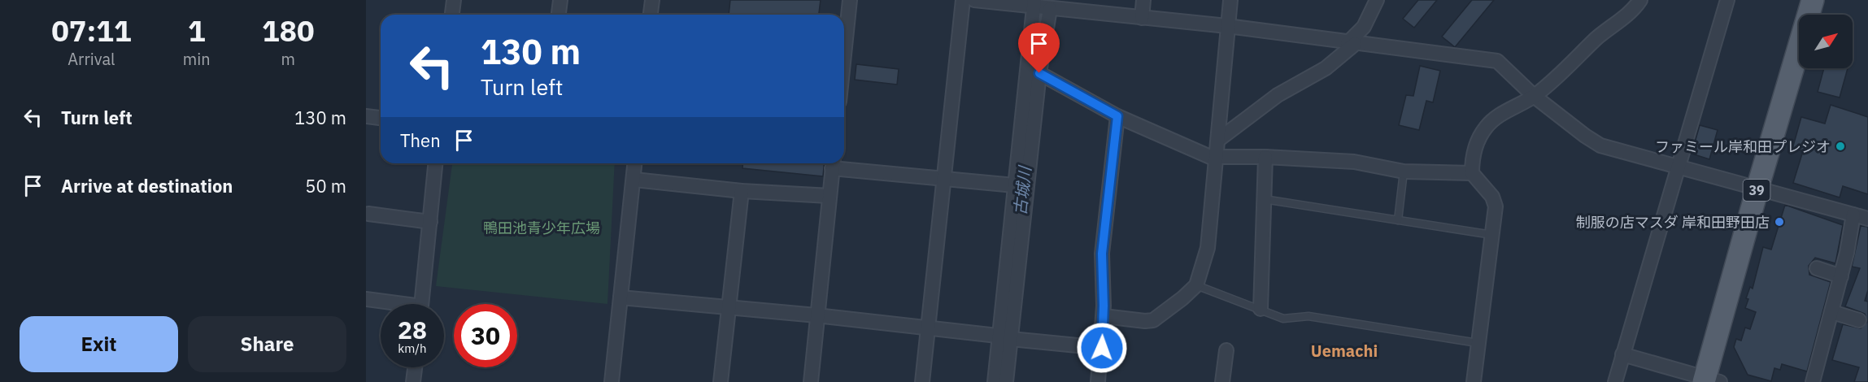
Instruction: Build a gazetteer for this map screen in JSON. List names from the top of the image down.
{
  "streets": {
    "main road": ["39"]
  },
  "districts": ["Uemachi"],
  "water": ["古城川"],
  "parks": ["鴨田池青少年広場"],
  "places": ["ファミール岸和田プレジオ", "制服の店マスダ 岸和田野田店"],
  "north": "top right",
  "page": {
    "eta": [
      "07:11",
      "Arrival",
      "1",
      "min",
      "180",
      "m"
    ],
    "turn": ["130 m", "Turn left"],
    "list": [
      {
        "name": "Turn left",
        "value": "130 m"
      },
      {
        "name": "Arrive at destination",
        "value": "50 m"
      }
    ],
    "then": "Then",
    "speed": "28 km/h",
    "limit": "30",
    "buttons": ["Exit", "Share"]
  }
}
